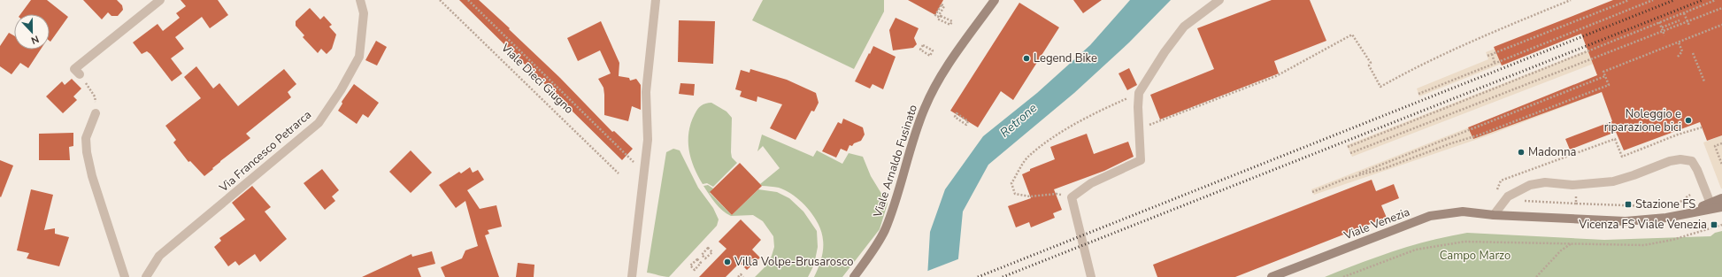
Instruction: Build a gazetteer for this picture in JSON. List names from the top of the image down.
{
  "streets": {
    "main road": ["Viale Arnaldo Fusinato", "Viale Venezia"],
    "street": ["Via Francesco Petrarca"],
    "path": ["Viale Dieci Giugno"]
  },
  "water": ["Retrone"],
  "parks": ["Campo Marzo"],
  "places": {
    "other": [
      "Legend Bike",
      "Noleggio e riparazione bici",
      "Madonna",
      "Villa Volpe-Brusarosco"
    ],
    "transit": ["Stazione FS", "Vicenza FS Viale Venezia"]
  },
  "north": "bottom"
}
